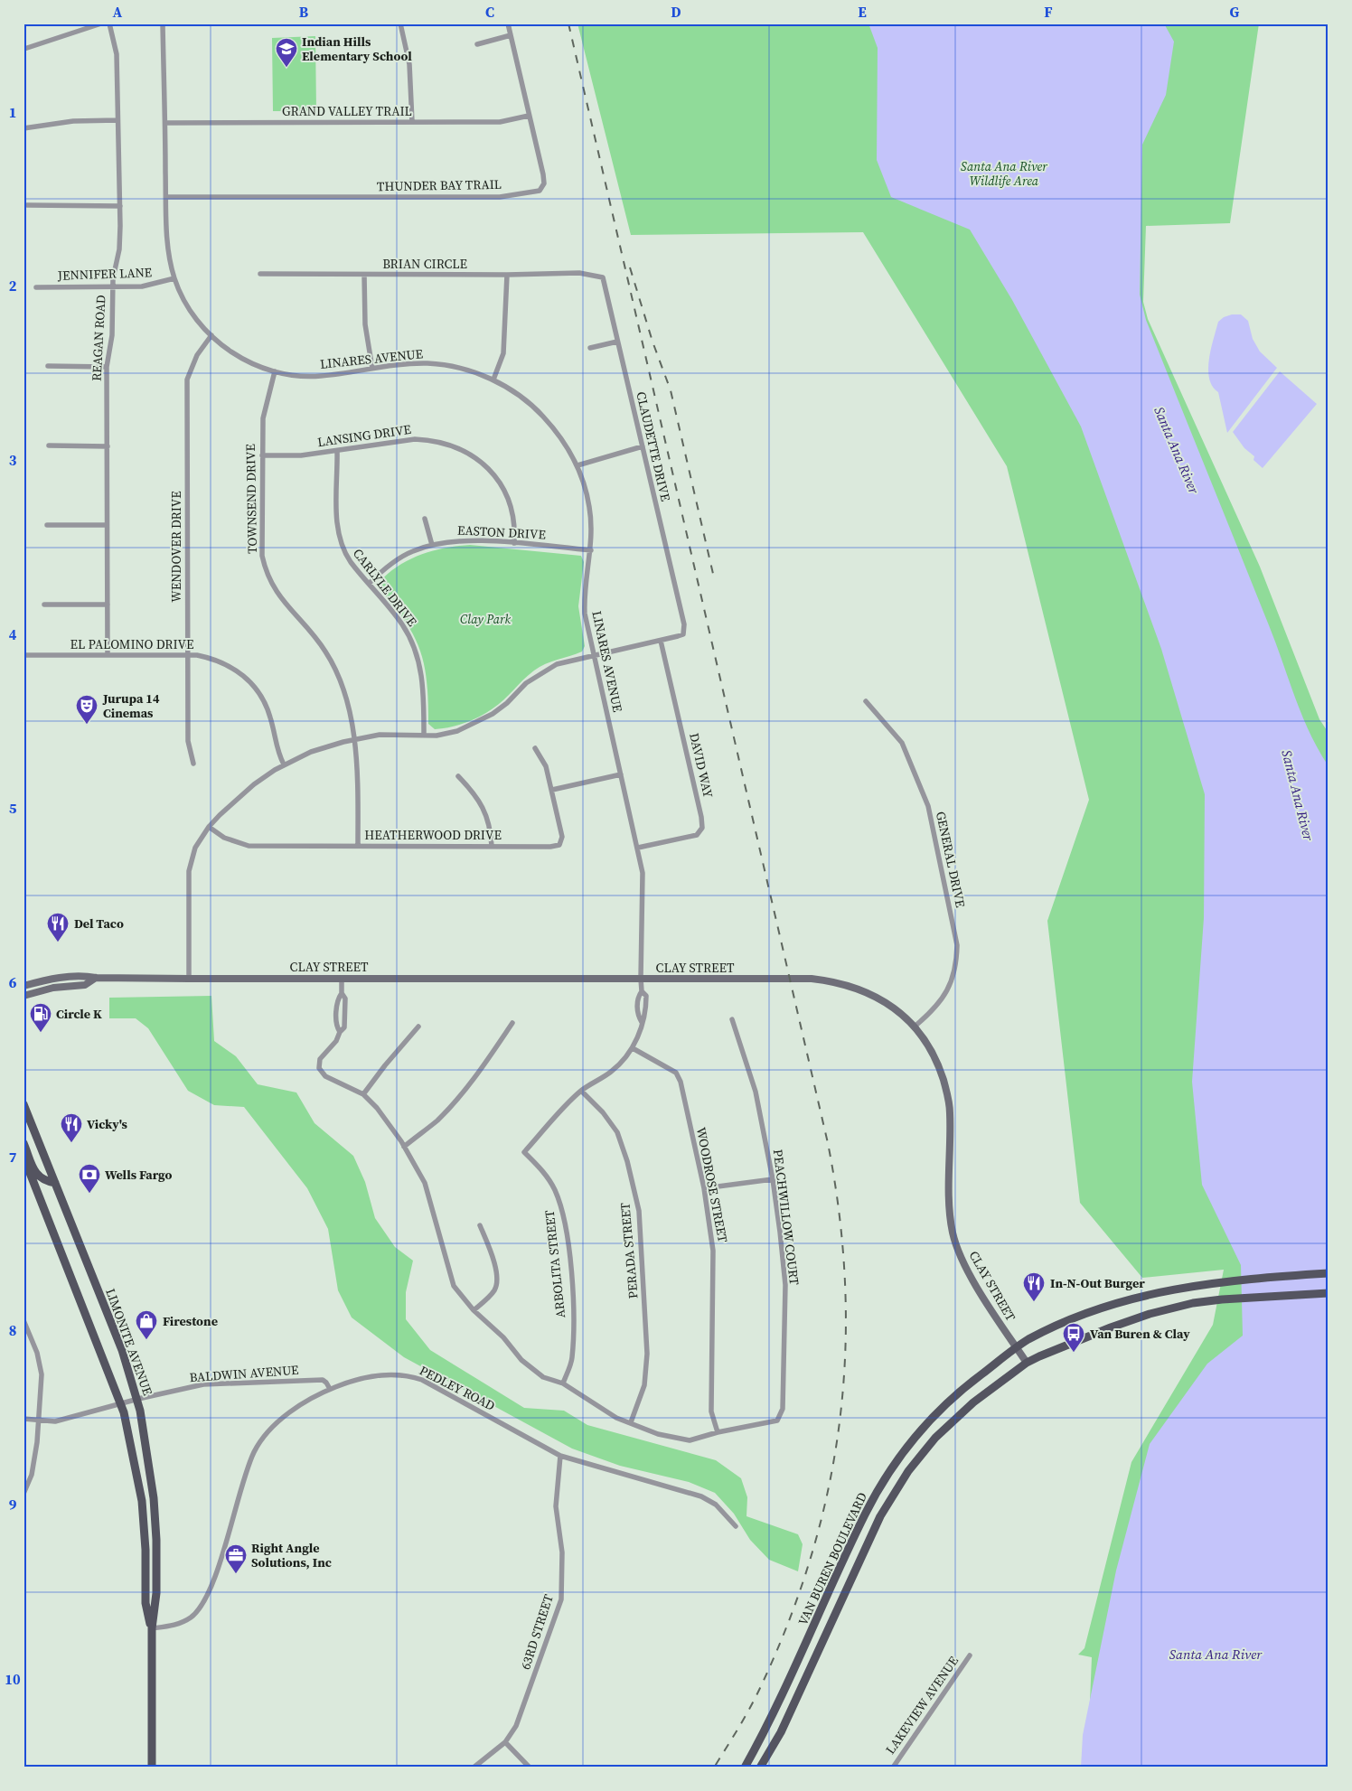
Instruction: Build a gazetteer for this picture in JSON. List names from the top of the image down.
{
  "streets": {
    "main road": ["CLAY STREET", "LIMONITE AVENUE", "VAN BUREN BOULEVARD"],
    "street": [
      "GRAND VALLEY TRAIL",
      "THUNDER BAY TRAIL",
      "BRIAN CIRCLE",
      "JENNIFER LANE",
      "REAGAN ROAD",
      "LINARES AVENUE",
      "LANSING DRIVE",
      "CLAUDETTE DRIVE",
      "TOWNSEND DRIVE",
      "EASTON DRIVE",
      "WENDOVER DRIVE",
      "CARLYLE DRIVE",
      "EL PALOMINO DRIVE",
      "DAVID WAY",
      "HEATHERWOOD DRIVE",
      "GENERAL DRIVE",
      "WOODROSE STREET",
      "PEACHWILLOW COURT",
      "PERADA STREET",
      "ARBOLITA STREET",
      "BALDWIN AVENUE",
      "PEDLEY ROAD",
      "63RD STREET",
      "LAKEVIEW AVENUE"
    ]
  },
  "crossings": [
    ["GRAND VALLEY TRAIL", "THUNDER BAY TRAIL"],
    ["GRAND VALLEY TRAIL", "LINARES AVENUE"],
    ["THUNDER BAY TRAIL", "LINARES AVENUE"],
    ["BRIAN CIRCLE", "CLAUDETTE DRIVE"],
    ["JENNIFER LANE", "REAGAN ROAD"],
    ["JENNIFER LANE", "LINARES AVENUE"],
    ["REAGAN ROAD", "EL PALOMINO DRIVE"],
    ["LINARES AVENUE", "TOWNSEND DRIVE"],
    ["LINARES AVENUE", "EASTON DRIVE"],
    ["LINARES AVENUE", "WENDOVER DRIVE"],
    ["LINARES AVENUE", "DAVID WAY"],
    ["LINARES AVENUE", "CLAY STREET"],
    ["LINARES AVENUE", "WOODROSE STREET"],
    ["LANSING DRIVE", "TOWNSEND DRIVE"],
    ["LANSING DRIVE", "EASTON DRIVE"],
    ["LANSING DRIVE", "CARLYLE DRIVE"],
    ["CLAUDETTE DRIVE", "DAVID WAY"],
    ["TOWNSEND DRIVE", "HEATHERWOOD DRIVE"],
    ["EASTON DRIVE", "CARLYLE DRIVE"],
    ["WENDOVER DRIVE", "EL PALOMINO DRIVE"],
    ["GENERAL DRIVE", "CLAY STREET"],
    ["CLAY STREET", "VAN BUREN BOULEVARD"],
    ["WOODROSE STREET", "PEACHWILLOW COURT"],
    ["PERADA STREET", "ARBOLITA STREET"],
    ["LIMONITE AVENUE", "BALDWIN AVENUE"],
    ["LIMONITE AVENUE", "PEDLEY ROAD"],
    ["BALDWIN AVENUE", "PEDLEY ROAD"],
    ["PEDLEY ROAD", "63RD STREET"]
  ],
  "water": ["Santa Ana River"],
  "parks": ["Santa Ana River Wildlife Area", "Clay Park"],
  "places": {
    "school or university": ["Indian Hills Elementary School"],
    "theatre": ["Jurupa 14 Cinemas"],
    "restaurant": ["Del Taco", "Vicky's", "In-N-Out Burger"],
    "fuel station": ["Circle K"],
    "bank": ["Wells Fargo"],
    "shop": ["Firestone"],
    "bus stop": ["Van Buren & Clay"],
    "office": ["Right Angle Solutions, Inc"]
  },
  "grid": {
    "columns": [
      "A",
      "B",
      "C",
      "D",
      "E",
      "F",
      "G"
    ],
    "rows": [
      "1",
      "2",
      "3",
      "4",
      "5",
      "6",
      "7",
      "8",
      "9",
      "10"
    ]
  }
}
